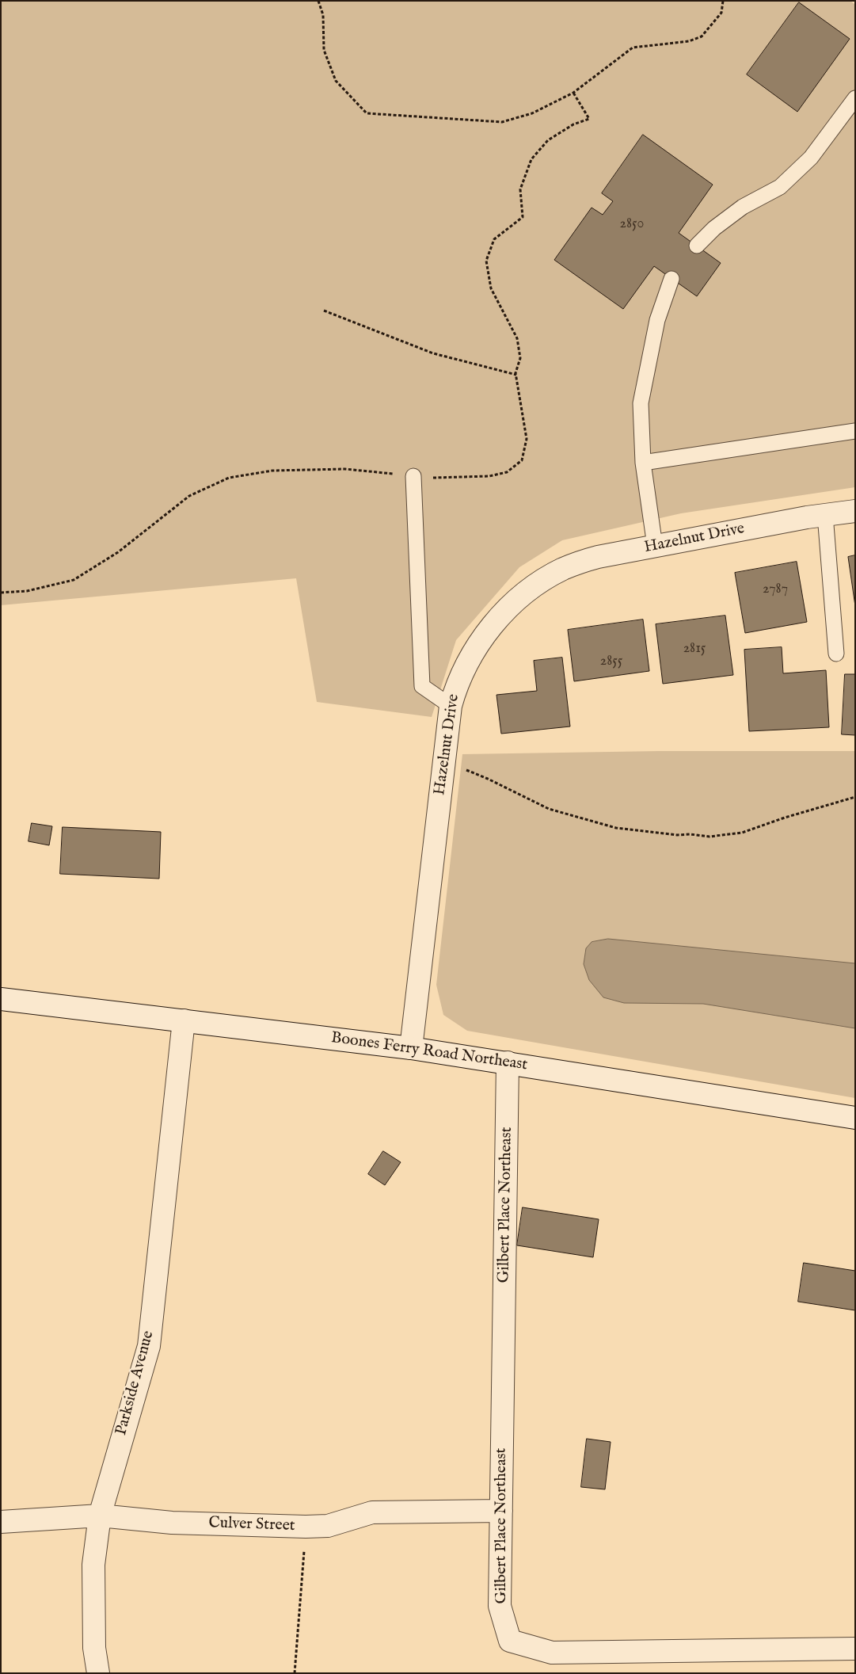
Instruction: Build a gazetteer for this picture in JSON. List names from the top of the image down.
{
  "streets": {
    "street": [
      "Hazelnut Drive",
      "Boones Ferry Road Northeast",
      "Gilbert Place Northeast",
      "Parkside Avenue",
      "Culver Street"
    ]
  },
  "crossings": [
    ["Hazelnut Drive", "Boones Ferry Road Northeast"],
    ["Boones Ferry Road Northeast", "Gilbert Place Northeast"],
    ["Boones Ferry Road Northeast", "Parkside Avenue"],
    ["Gilbert Place Northeast", "Culver Street"],
    ["Parkside Avenue", "Culver Street"]
  ],
  "house_numbers": [
    "2850",
    "2787",
    "2815",
    "2855"
  ]
}
